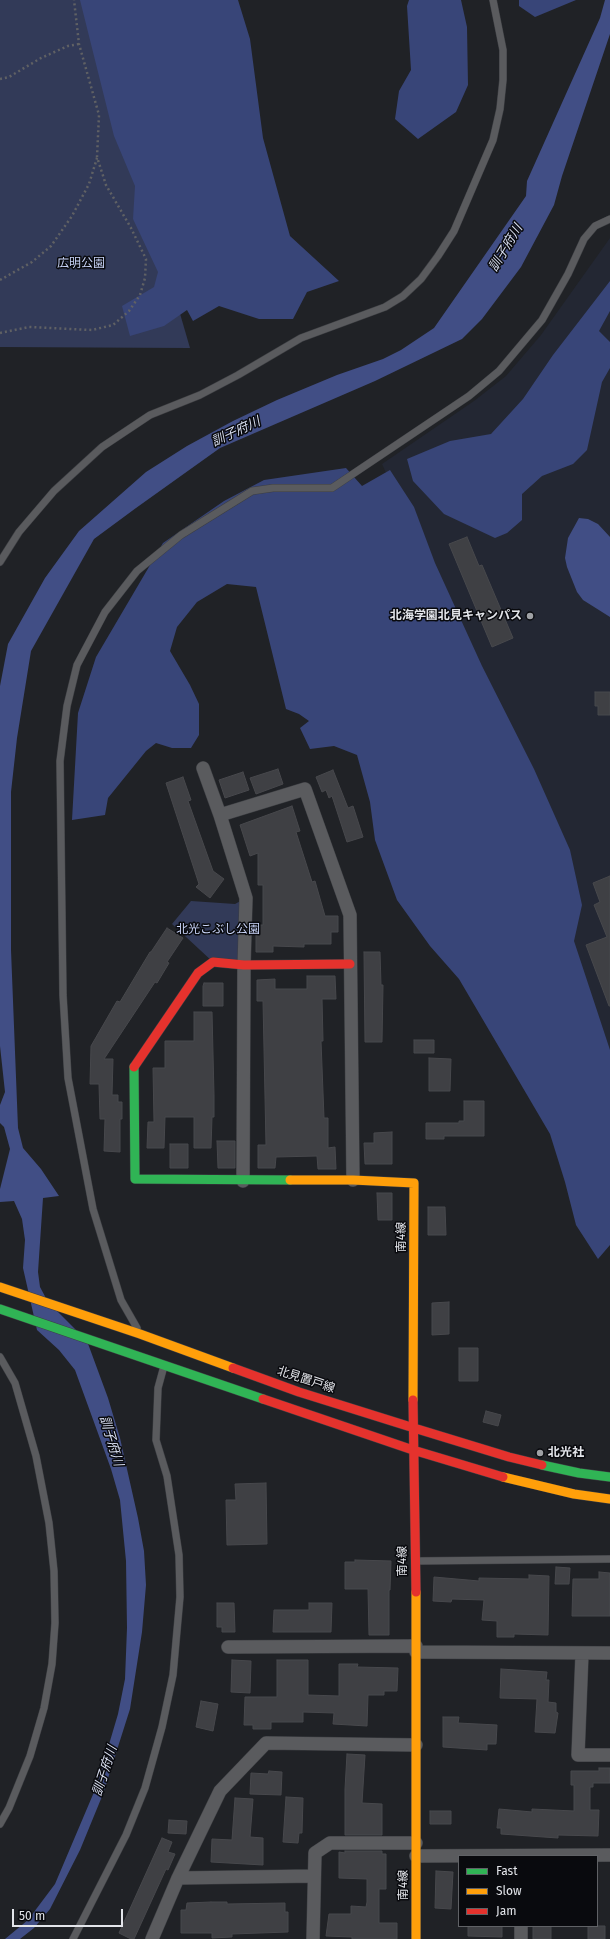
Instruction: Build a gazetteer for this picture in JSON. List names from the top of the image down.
{
  "streets": {
    "street": ["南4線", "北見置戸線"]
  },
  "crossings": [
    ["南4線", "北見置戸線"]
  ],
  "water": ["訓子府川"],
  "parks": ["広明公園", "北光こぶし公園"],
  "places": ["北海学園北見キャンパス", "北光社"],
  "legend": ["Fast", "Slow", "Jam"],
  "scale_bar": "50 m"
}
